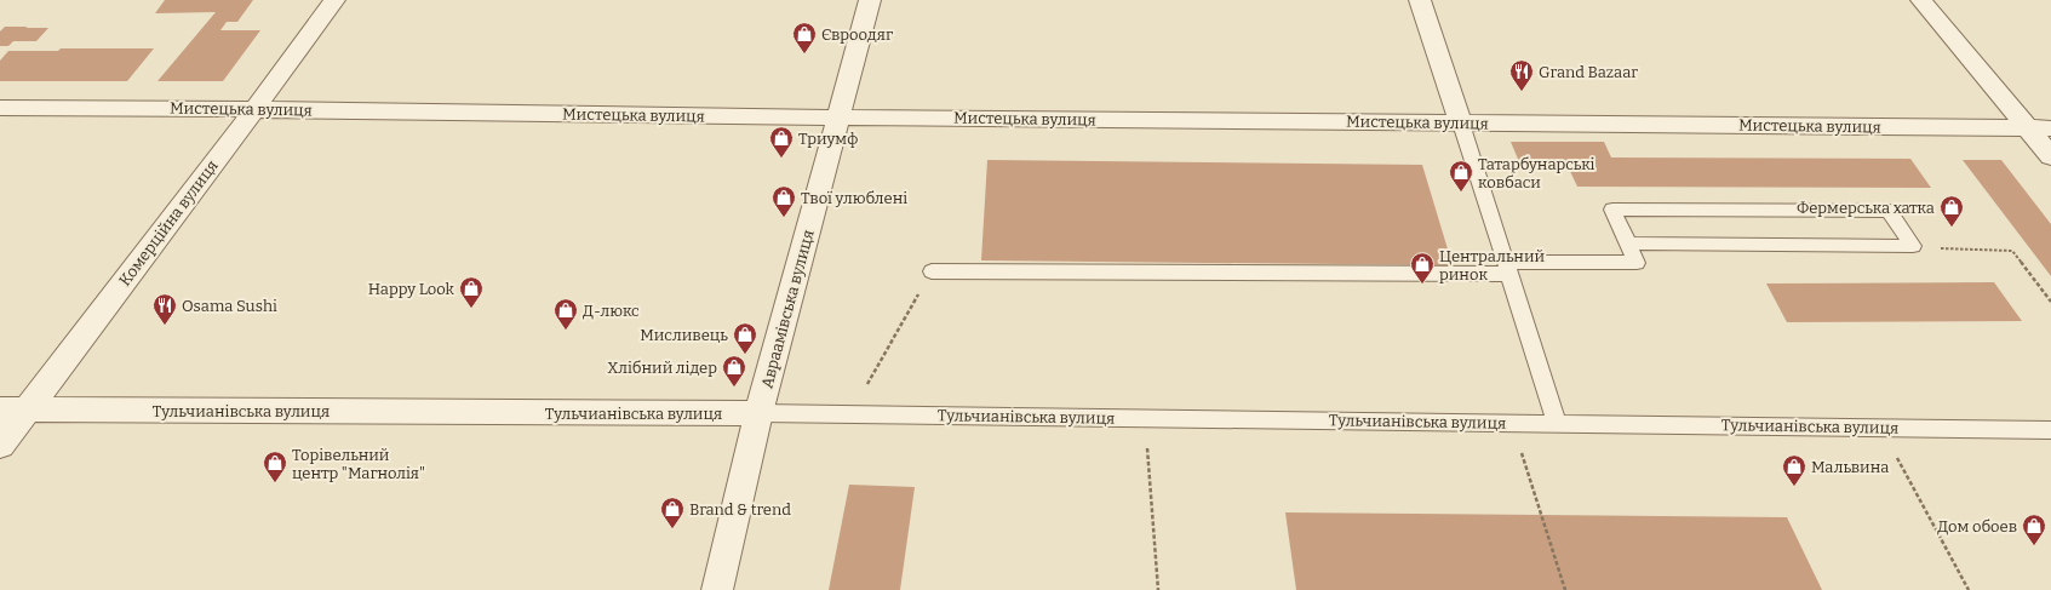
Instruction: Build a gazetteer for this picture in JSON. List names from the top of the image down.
{
  "streets": {
    "street": [
      "Мистецька вулиця",
      "Комерційна вулиця",
      "Авраамівська вулиця",
      "Тульчианівська вулиця"
    ]
  },
  "crossings": [
    ["Мистецька вулиця", "Комерційна вулиця"],
    ["Мистецька вулиця", "Авраамівська вулиця"],
    ["Комерційна вулиця", "Тульчианівська вулиця"],
    ["Авраамівська вулиця", "Тульчианівська вулиця"]
  ],
  "places": {
    "shop": [
      "Євроодяг",
      "Триумф",
      "Татарбунарські ковбаси",
      "Твої улюблені",
      "Фермерська хатка",
      "Центральний ринок",
      "Happy Look",
      "Д-люкс",
      "Мисливець",
      "Хлібний лідер",
      "Торівeльний центр \"Магнолія\"",
      "Мальвина",
      "Brand & trend",
      "Дом обоев"
    ],
    "restaurant": ["Grand Bazaar", "Osama Sushi"]
  }
}
